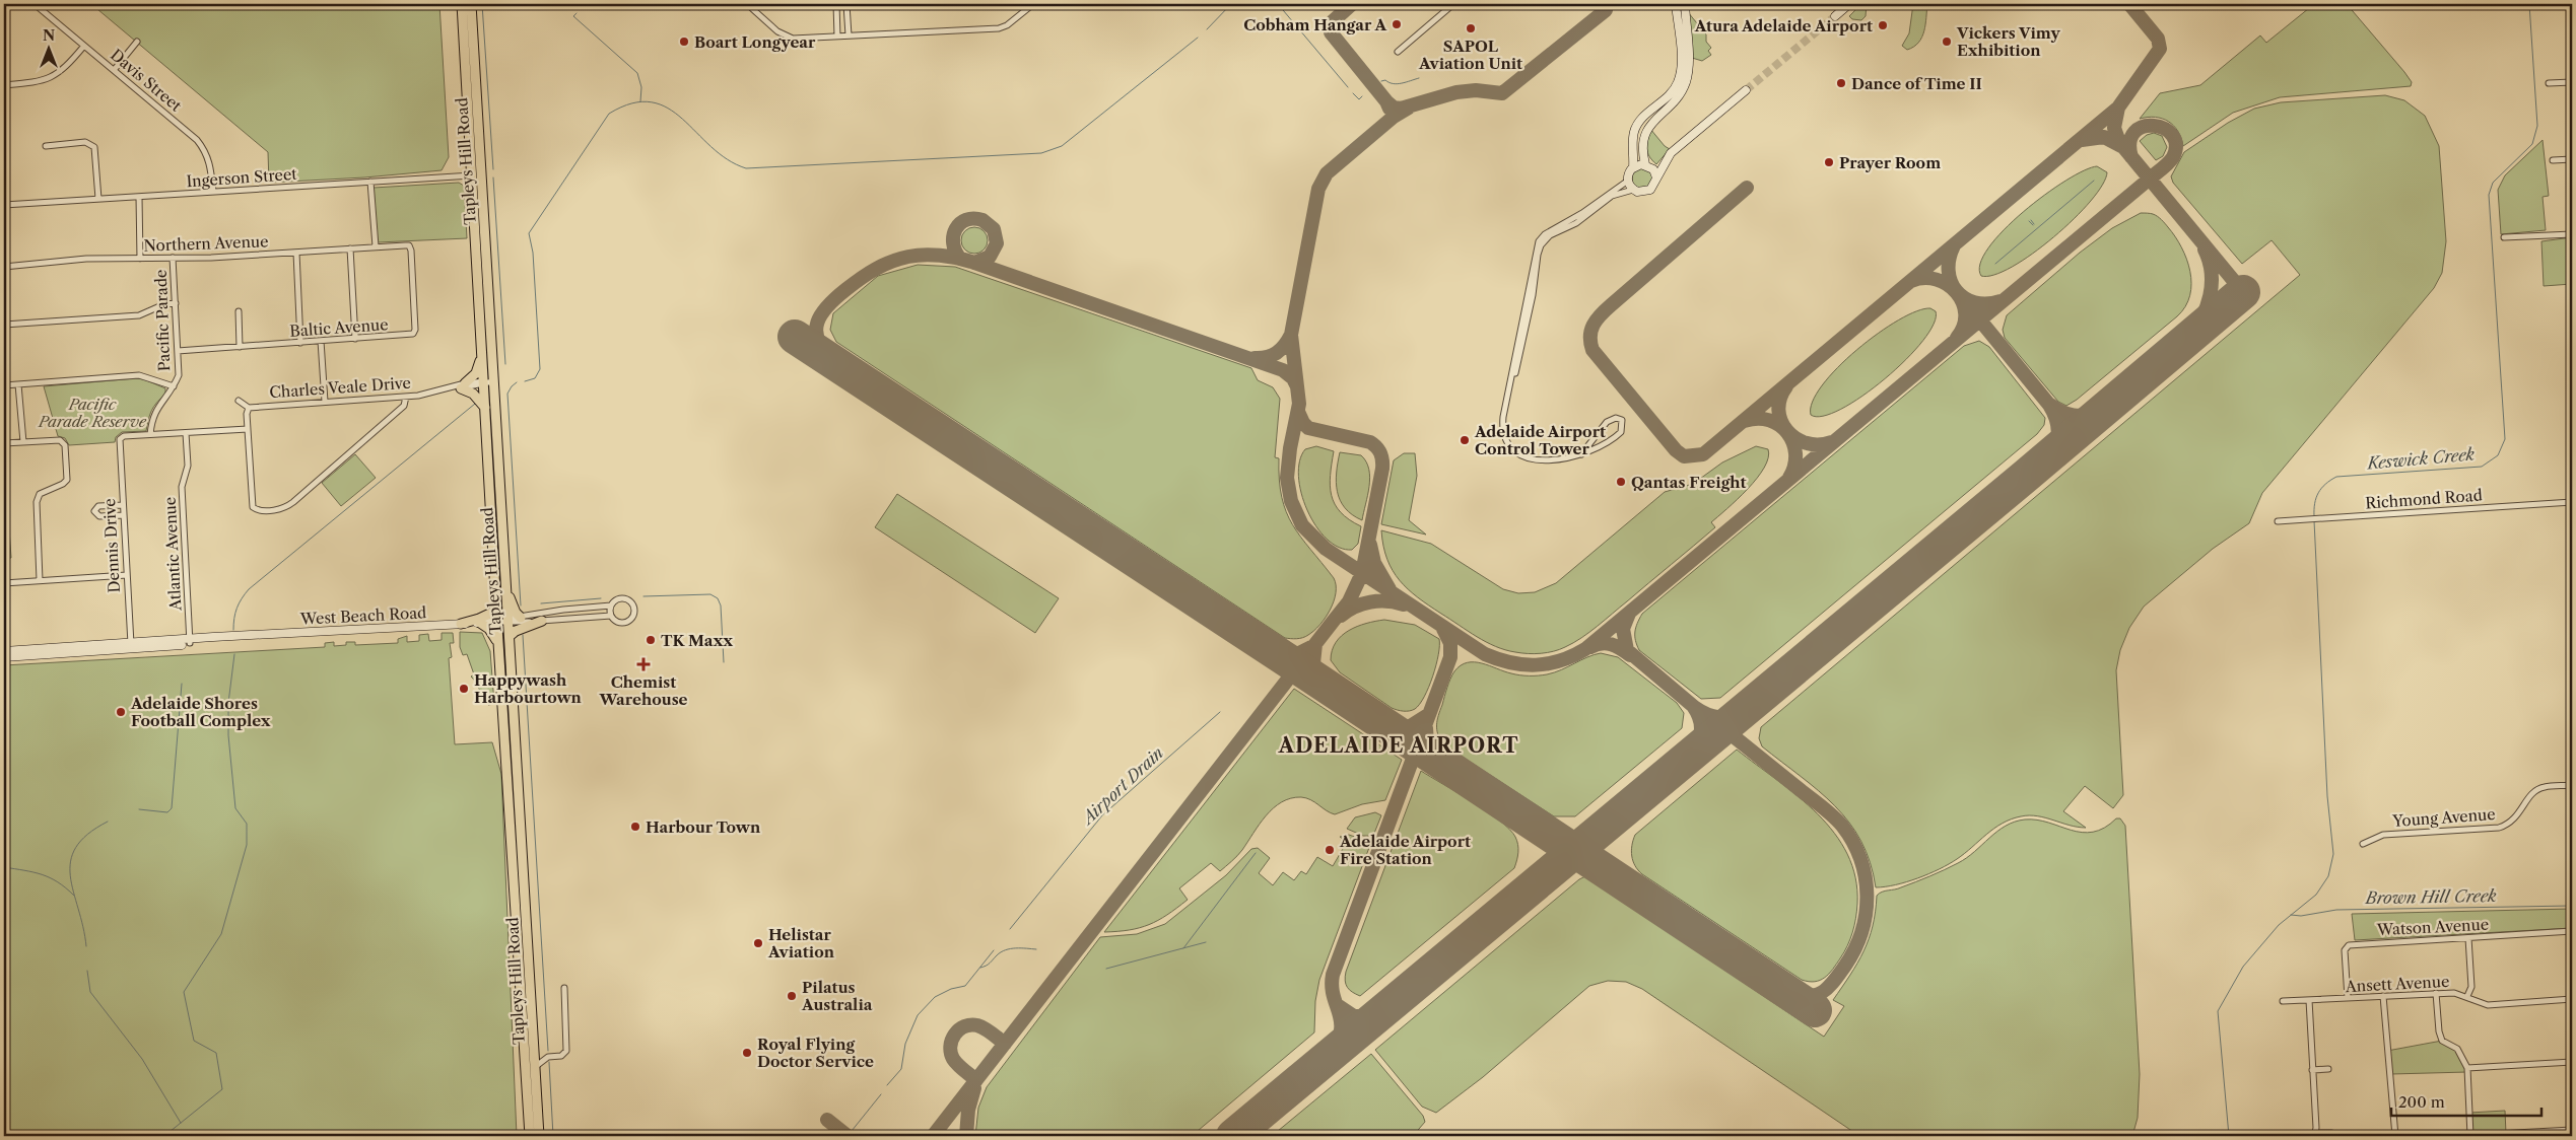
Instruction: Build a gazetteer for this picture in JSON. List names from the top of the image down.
{
  "streets": {
    "main road": ["Tapleys Hill Road"],
    "street": [
      "Davis Street",
      "Ingerson Street",
      "Northern Avenue",
      "Pacific Parade",
      "Baltic Avenue",
      "Charles Veale Drive",
      "Richmond Road",
      "Dennis Drive",
      "Atlantic Avenue",
      "West Beach Road",
      "Young Avenue",
      "Watson Avenue",
      "Ansett Avenue"
    ]
  },
  "crossings": [
    ["Davis Street", "Ingerson Street"],
    ["Tapleys Hill Road", "Ingerson Street"],
    ["Tapleys Hill Road", "Charles Veale Drive"],
    ["Tapleys Hill Road", "West Beach Road"],
    ["Northern Avenue", "Pacific Parade"],
    ["Northern Avenue", "Baltic Avenue"],
    ["Pacific Parade", "Baltic Avenue"],
    ["Pacific Parade", "Dennis Drive"],
    ["Dennis Drive", "West Beach Road"],
    ["Atlantic Avenue", "West Beach Road"],
    ["Watson Avenue", "Ansett Avenue"]
  ],
  "districts": ["ADELAIDE AIRPORT"],
  "water": ["Keswick Creek", "Airport Drain", "Brown Hill Creek"],
  "parks": ["Pacific Parade Reserve"],
  "places": {
    "other": [
      "Cobham Hangar A",
      "Atura Adelaide Airport",
      "SAPOL Aviation Unit",
      "Boart Longyear",
      "Vickers Vimy Exhibition",
      "Dance of Time II",
      "Prayer Room",
      "Adelaide Airport Control Tower",
      "Qantas Freight",
      "TK Maxx",
      "Happywash Harbourtown",
      "Adelaide Shores Football Complex",
      "Harbour Town",
      "Adelaide Airport Fire Station",
      "Helistar Aviation",
      "Pilatus Australia",
      "Royal Flying Doctor Service"
    ],
    "health": ["Chemist Warehouse"]
  },
  "scale_bar": "200 m",
  "north": "top"
}
